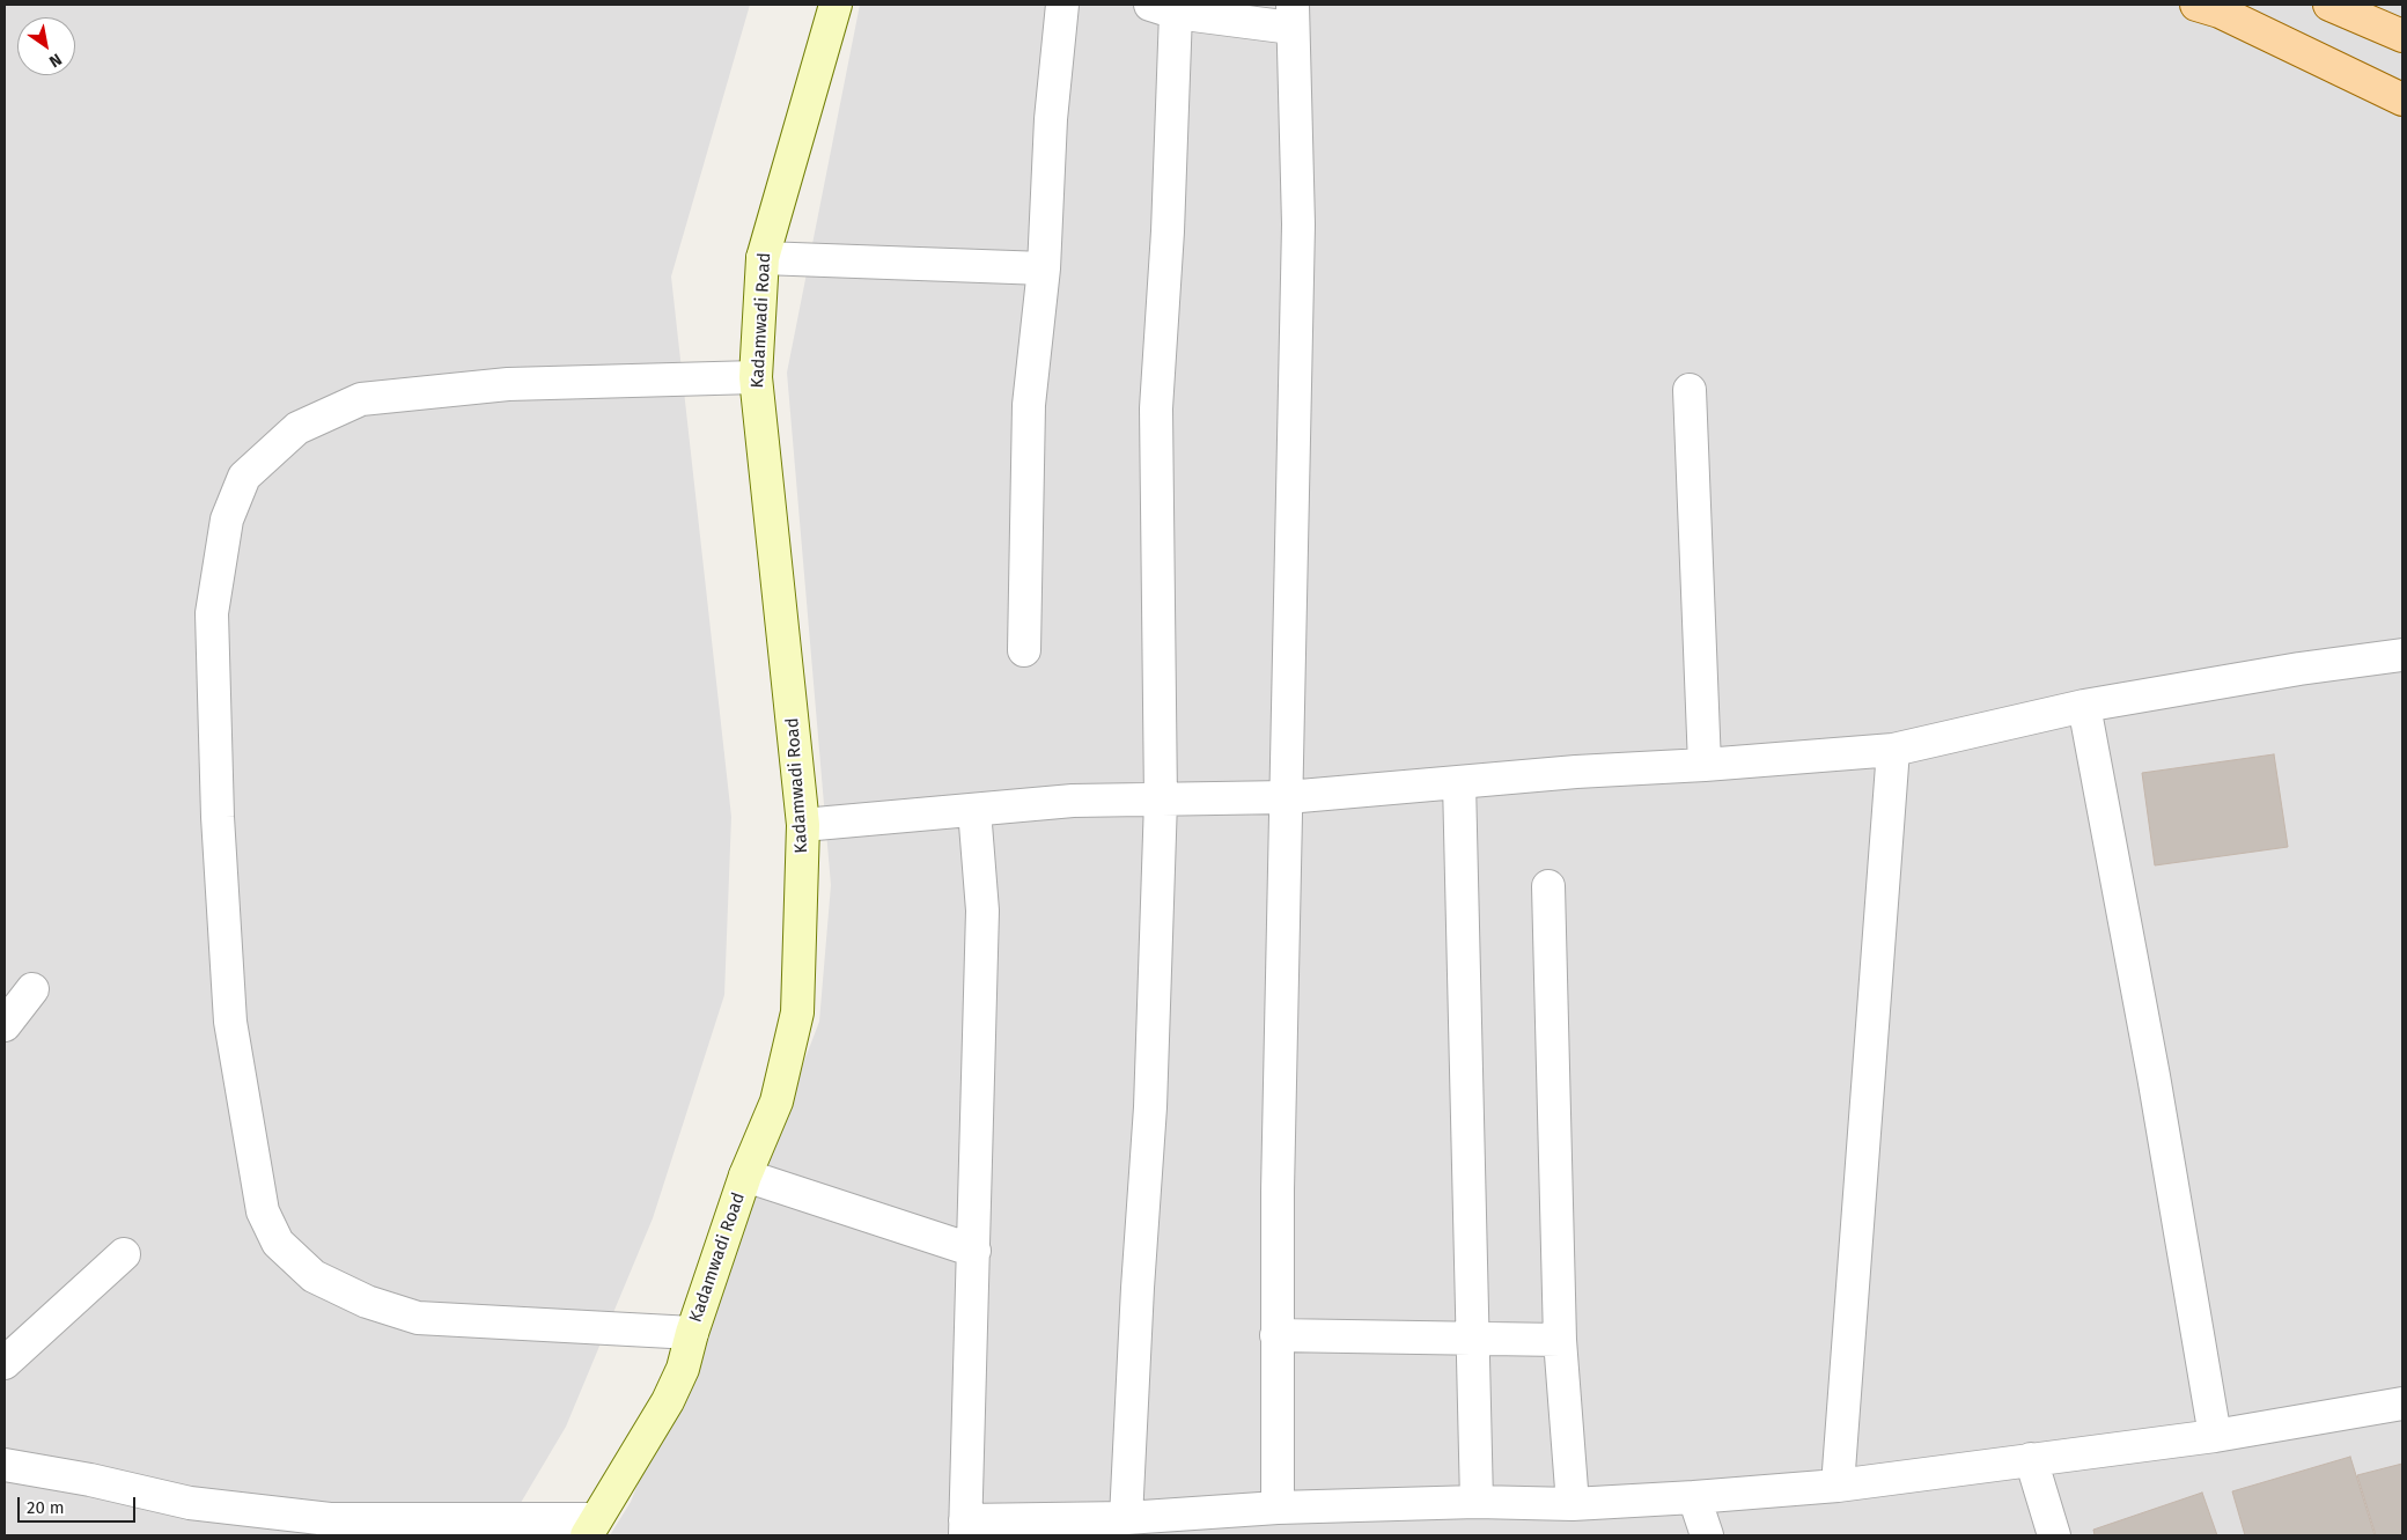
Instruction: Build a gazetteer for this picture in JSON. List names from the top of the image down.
{
  "streets": {
    "street": ["Kadamwadi Road"]
  },
  "scale_bar": "20 m",
  "north": "bottom right"
}
